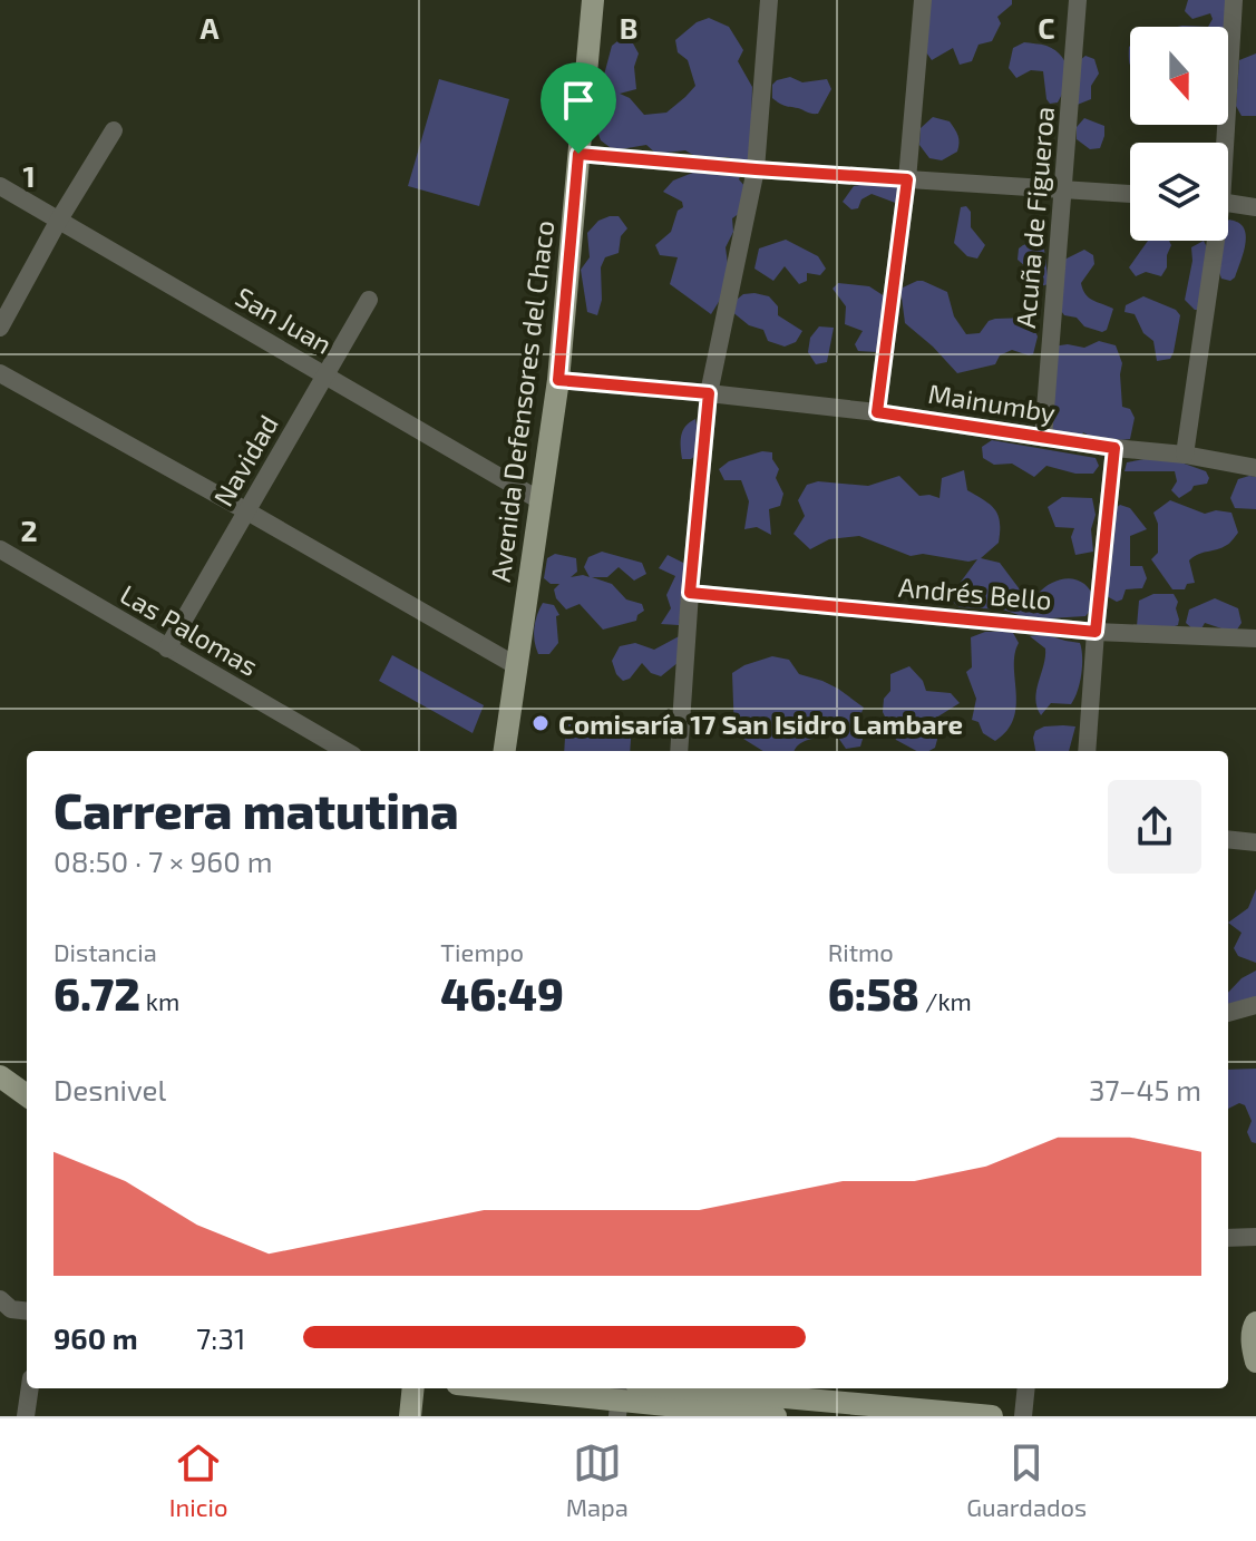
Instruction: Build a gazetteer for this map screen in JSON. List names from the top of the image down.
{
  "streets": {
    "main road": ["Avenida Defensores del Chaco"],
    "street": [
      "Acuña de Figueroa",
      "San Juan",
      "Mainumby",
      "Navidad",
      "Andrés Bello",
      "Las Palomas"
    ]
  },
  "crossings": [
    ["Acuña de Figueroa", "Mainumby"],
    ["San Juan", "Avenida Defensores del Chaco"],
    ["San Juan", "Navidad"],
    ["Avenida Defensores del Chaco", "Mainumby"],
    ["Navidad", "Las Palomas"]
  ],
  "places": ["Comisaría 17 San Isidro Lambare"],
  "north": "bottom",
  "page": {
    "heading": ["Carrera matutina", "08:50 · 7 × 960 m"],
    "stats": [
      ["Distancia", "6.72 km"],
      ["Tiempo", "46:49"],
      ["Ritmo", "6:58 /km"]
    ],
    "chart": ["Desnivel", "37–45 m"],
    "list": [
      {
        "name": "960 m",
        "note": "7:31"
      }
    ],
    "tabs": ["Inicio", "Mapa", "Guardados"]
  },
  "grid": {
    "columns": ["A", "B", "C"],
    "rows": ["1", "2"]
  }
}
